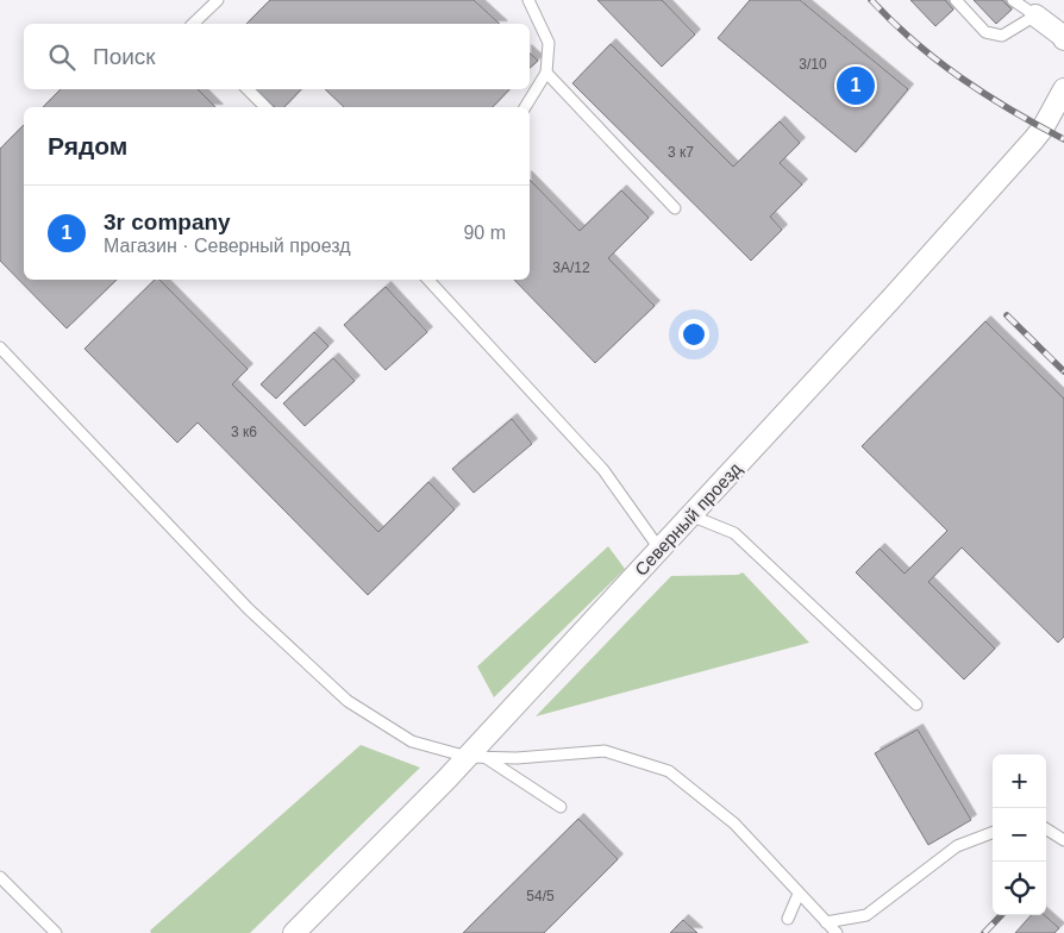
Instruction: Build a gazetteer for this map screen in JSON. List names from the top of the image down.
{
  "streets": {
    "street": ["Северный проезд"]
  },
  "house_numbers": [
    "3/10",
    "3 к7",
    "3А/12",
    "3 к6",
    "54/5"
  ],
  "page": {
    "search": "Поиск",
    "pins": "1",
    "heading": "Рядом",
    "list": [
      {
        "mark": "1",
        "name": "3r company",
        "note": "Магазин · Северный проезд",
        "value": "90 m"
      }
    ],
    "map_buttons": ["+", "−"]
  }
}
